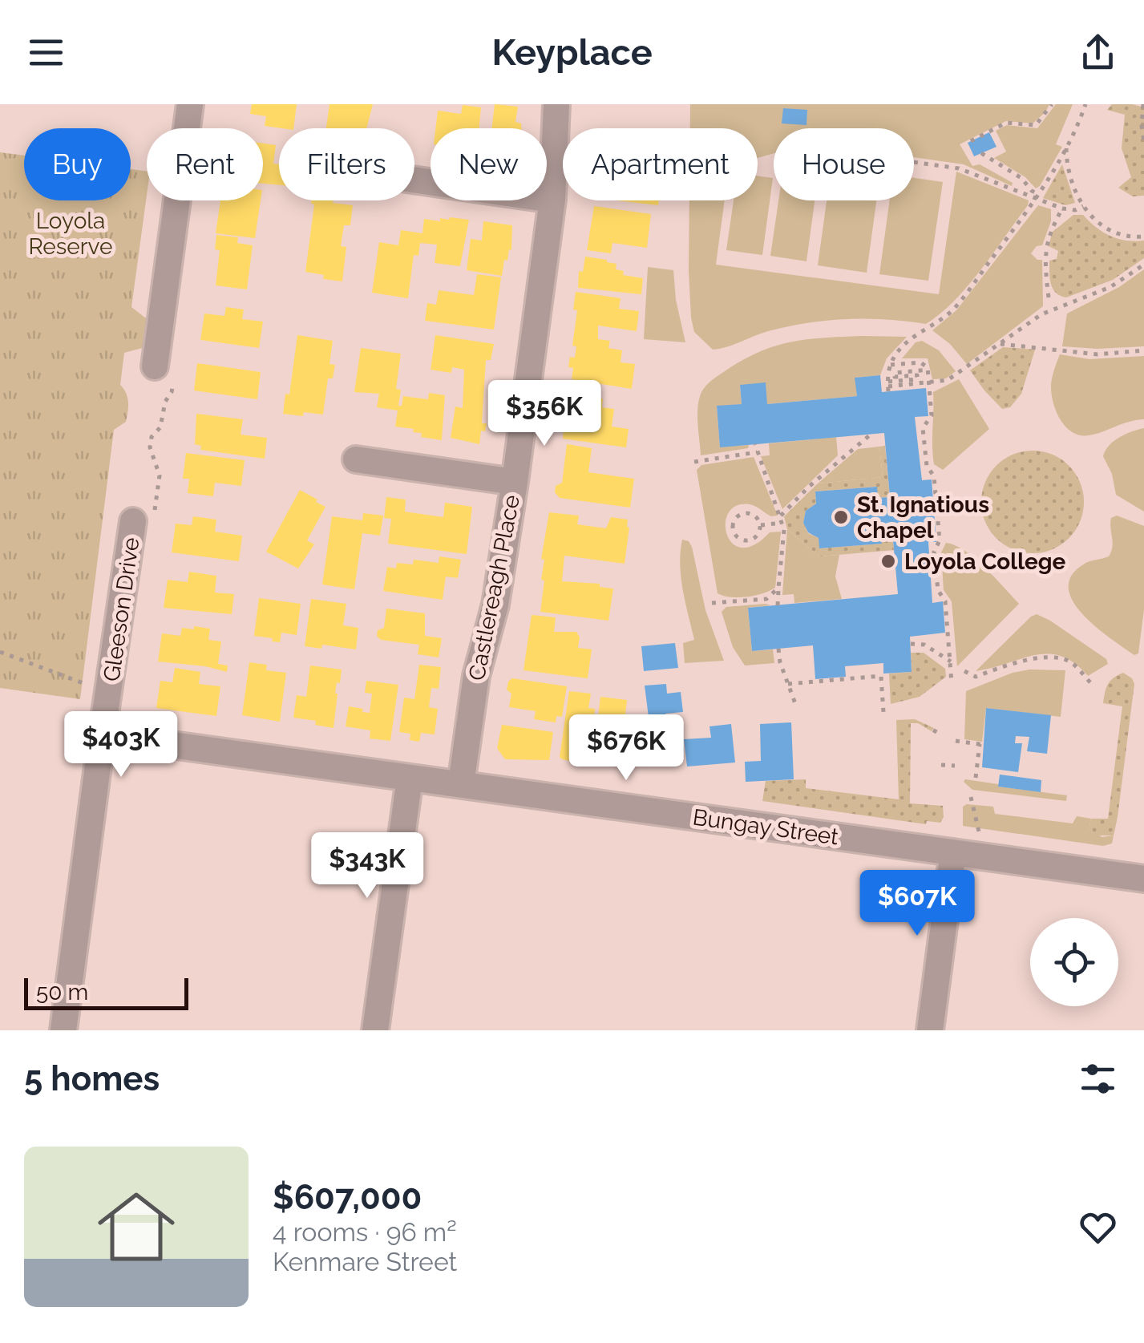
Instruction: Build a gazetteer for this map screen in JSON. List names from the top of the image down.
{
  "streets": {
    "street": ["Castlereagh Place", "Gleeson Drive", "Bungay Street"]
  },
  "crossings": [
    ["Castlereagh Place", "Bungay Street"],
    ["Gleeson Drive", "Bungay Street"]
  ],
  "parks": ["Loyola Reserve"],
  "places": ["St. Ignatious Chapel", "Loyola College"],
  "scale_bar": "50 m",
  "page": {
    "header": "Keyplace",
    "chip": [
      "Buy",
      "Rent",
      "Filters",
      "New",
      "Apartment",
      "House"
    ],
    "price": [
      "$356K",
      "$403K",
      "$676K",
      "$343K",
      "$607K"
    ],
    "scale": "50 m",
    "heading": "5 homes",
    "list": [
      {
        "name": "$607,000",
        "note": "4 rooms · 96 m² · Kenmare Street"
      }
    ]
  }
}
